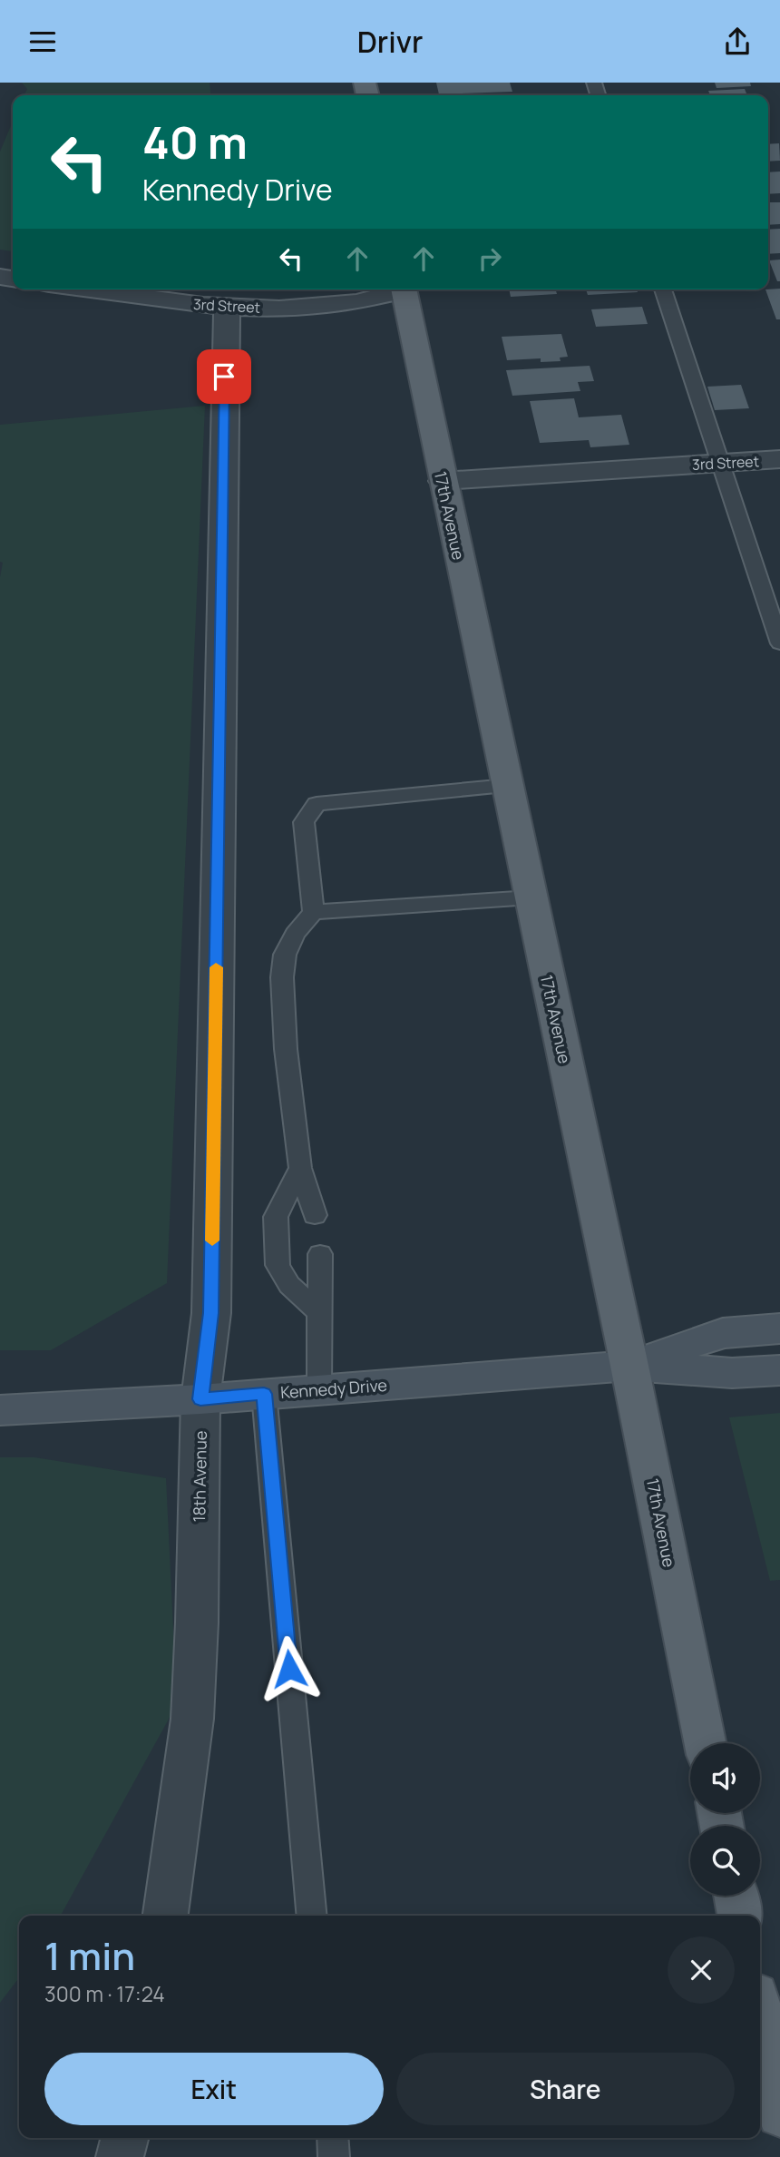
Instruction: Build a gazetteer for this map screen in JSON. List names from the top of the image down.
{
  "streets": {
    "main road": ["17th Avenue"],
    "street": ["3rd Street", "Kennedy Drive", "18th Avenue"]
  },
  "crossings": [
    ["3rd Street", "17th Avenue"],
    ["3rd Street", "18th Avenue"],
    ["17th Avenue", "Kennedy Drive"],
    ["Kennedy Drive", "18th Avenue"]
  ],
  "page": {
    "header": "Drivr",
    "turn": ["40 m", "Kennedy Drive"],
    "heading": ["1 min", "300 m · 17:24"],
    "buttons": ["Exit", "Share"]
  }
}
